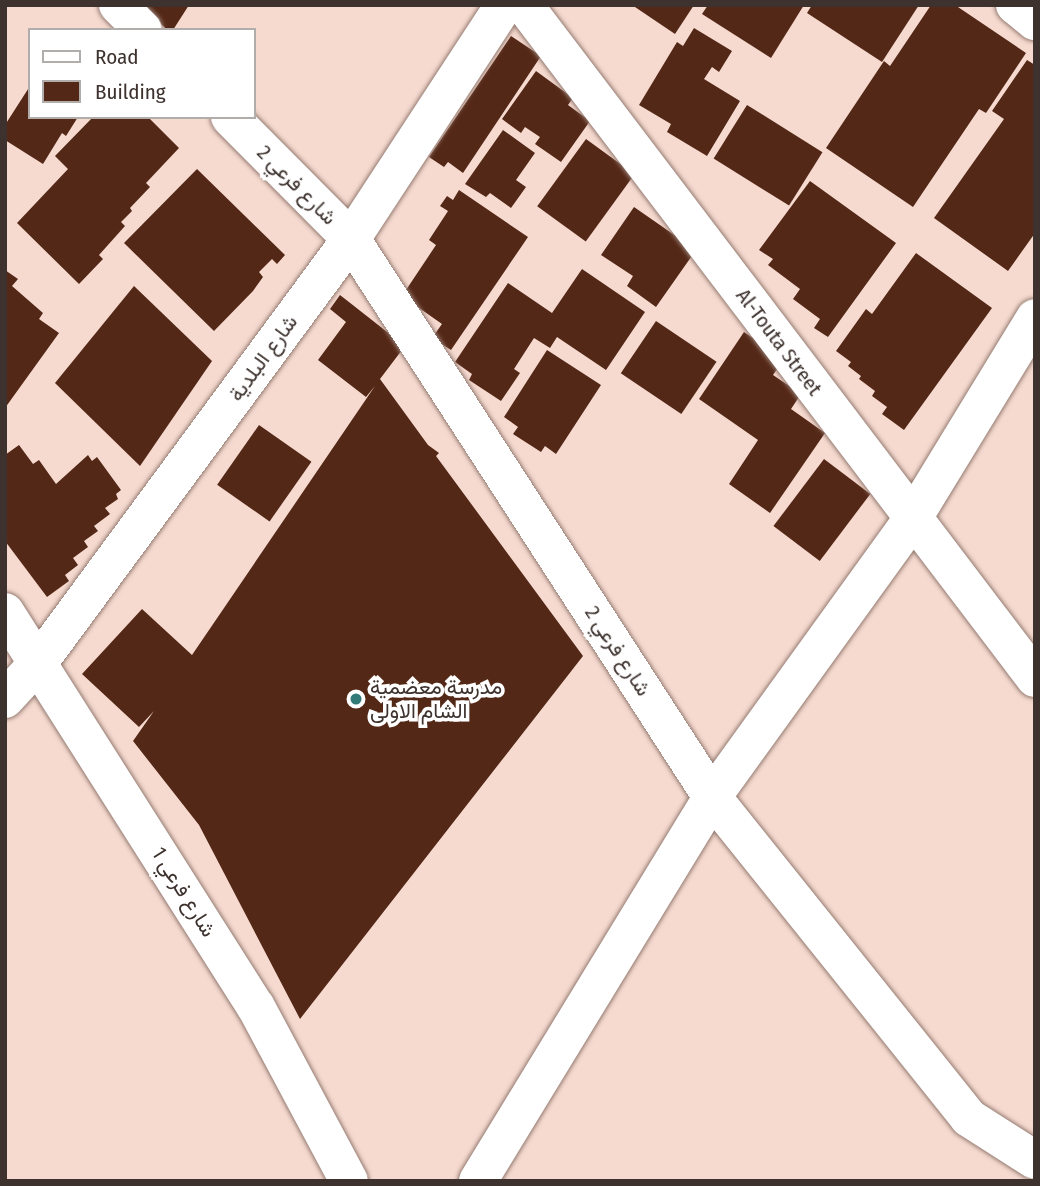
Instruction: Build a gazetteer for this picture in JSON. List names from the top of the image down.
{
  "streets": {
    "street": [
      "شارع فرعي 2",
      "Al-Touta Street",
      "شارع البلدية",
      "شارع فرعي 1"
    ]
  },
  "crossings": [
    ["شارع فرعي 2", "شارع البلدية"],
    ["شارع البلدية", "شارع فرعي 1"]
  ],
  "places": ["مدرسة معضمية الشام الاولى"],
  "legend": ["Road", "Building"]
}
